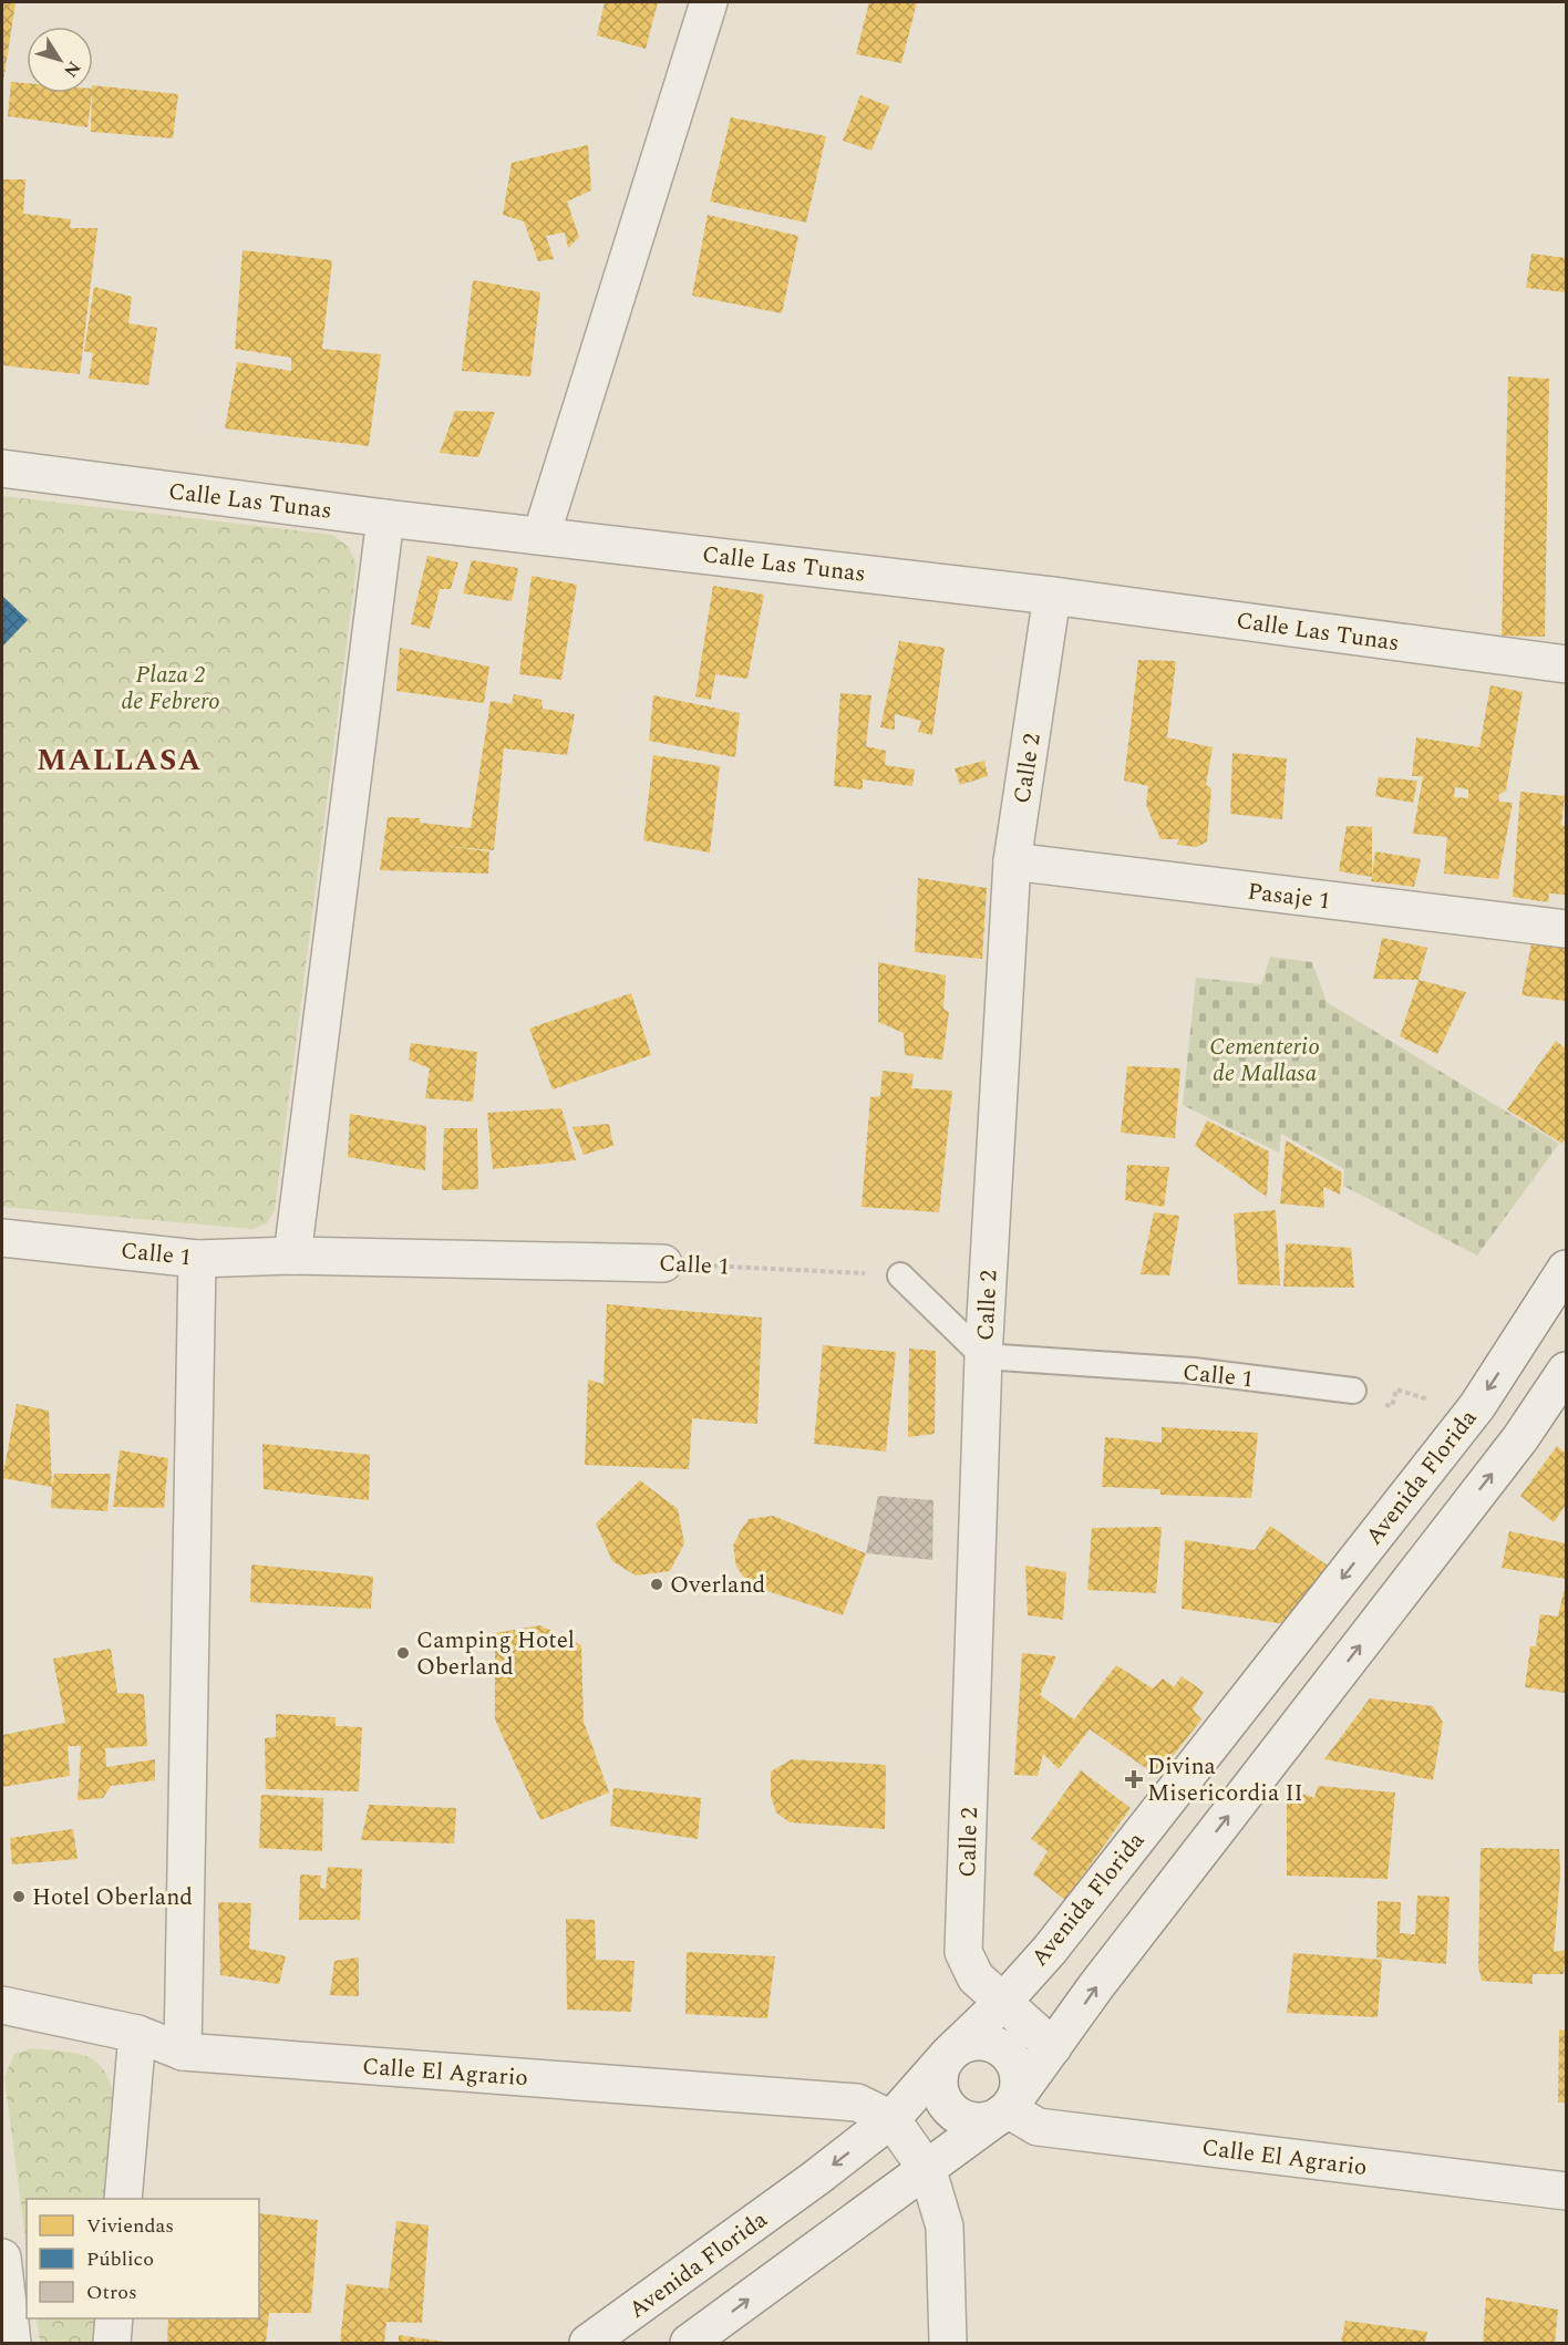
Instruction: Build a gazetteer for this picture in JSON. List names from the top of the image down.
{
  "streets": {
    "street": [
      "Calle Las Tunas",
      "Calle 2",
      "Pasaje 1",
      "Calle 1",
      "Avenida Florida",
      "Calle El Agrario"
    ]
  },
  "crossings": [
    ["Calle Las Tunas", "Calle 2"],
    ["Calle 2", "Pasaje 1"],
    ["Calle 2", "Calle 1"],
    ["Calle 2", "Avenida Florida"],
    ["Avenida Florida", "Calle El Agrario"]
  ],
  "districts": ["MALLASA"],
  "parks": ["Plaza 2 de Febrero", "Cementerio de Mallasa"],
  "places": {
    "other": ["Overland", "Camping Hotel Oberland", "Hotel Oberland"],
    "health": ["Divina Misericordia II"]
  },
  "legend": ["Viviendas", "Público", "Otros"],
  "north": "bottom right"
}
